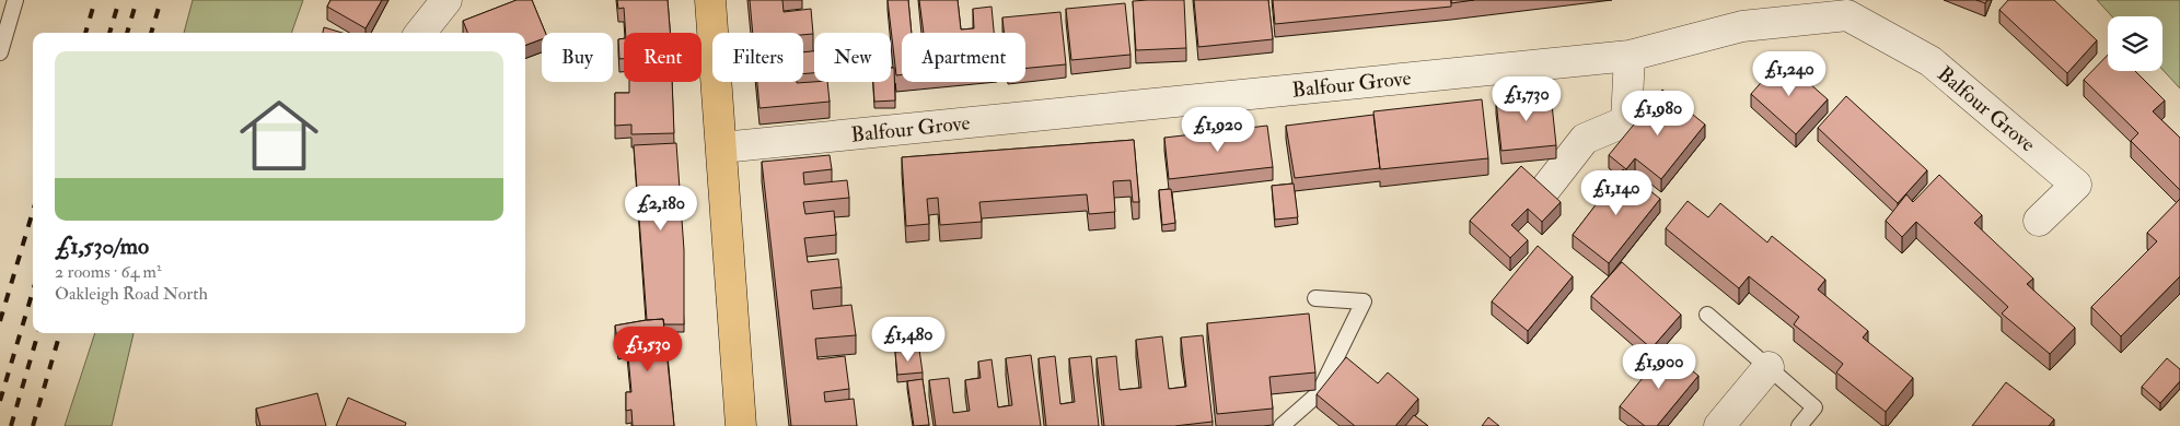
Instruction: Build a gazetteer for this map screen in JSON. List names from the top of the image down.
{
  "streets": {
    "street": ["Balfour Grove"]
  },
  "page": {
    "chip": [
      "Buy",
      "Rent",
      "Filters",
      "New",
      "Apartment"
    ],
    "list": [
      {
        "name": "£1,530/mo",
        "note": "2 rooms · 64 m² · Oakleigh Road North"
      }
    ],
    "price": [
      "£1,240",
      "£1,730",
      "£1,980",
      "£1,920",
      "£1,140",
      "£2,180",
      "£1,480",
      "£1,530",
      "£1,900"
    ]
  }
}
